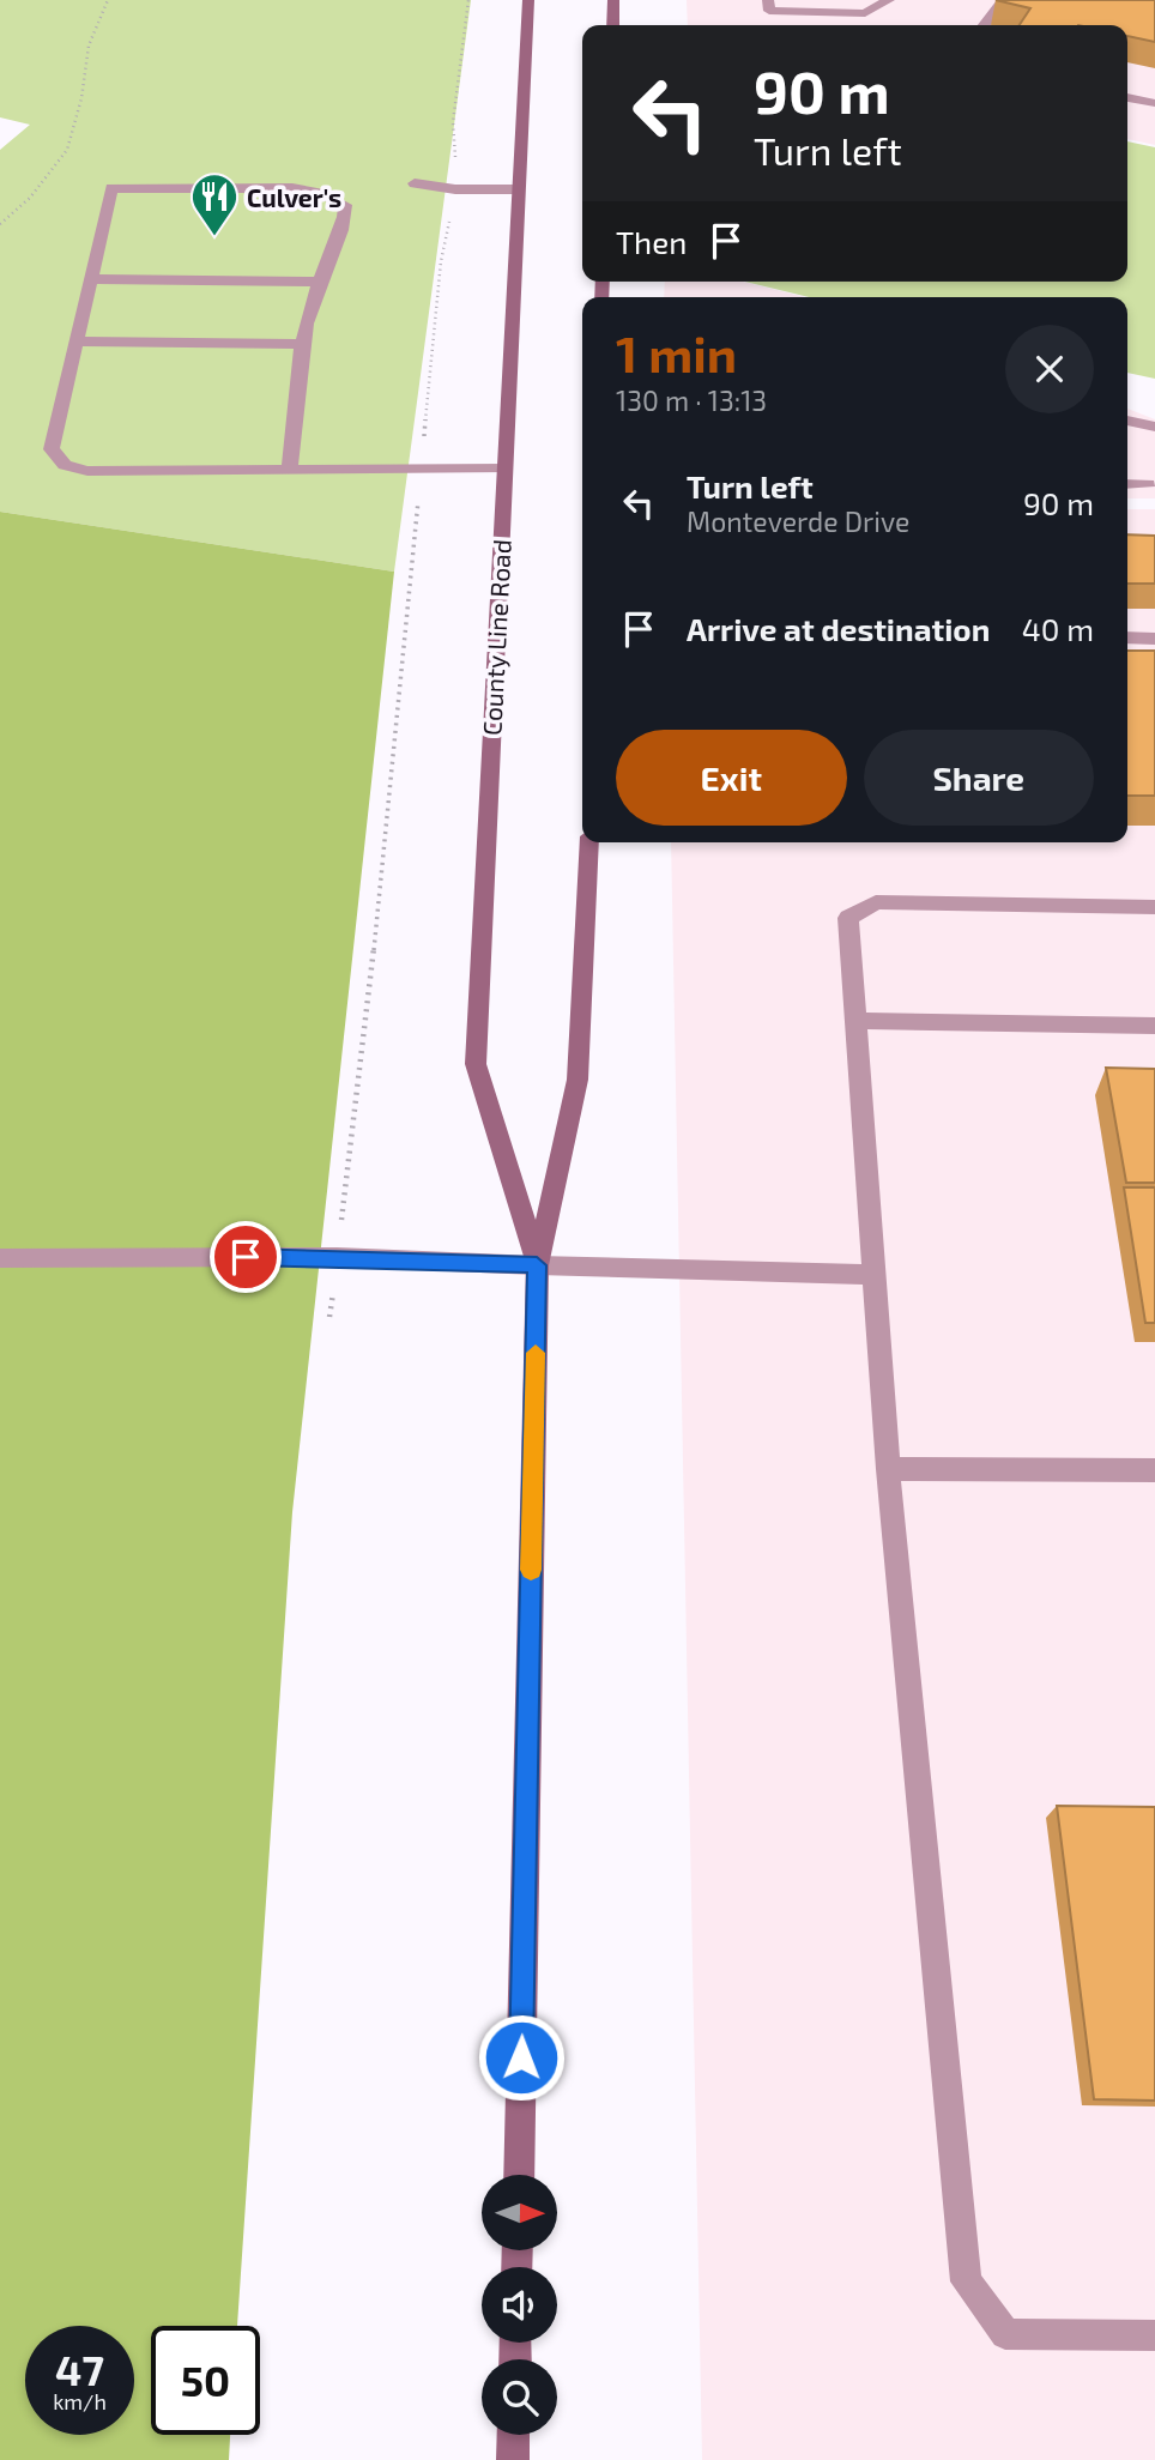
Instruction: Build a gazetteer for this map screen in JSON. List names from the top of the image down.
{
  "streets": {
    "main road": ["County Line Road"]
  },
  "places": {
    "restaurant": ["Culver's"]
  },
  "north": "right",
  "page": {
    "turn": ["90 m", "Turn left"],
    "then": "Then",
    "heading": ["1 min", "130 m · 13:13"],
    "list": [
      {
        "name": "Turn left",
        "note": "Monteverde Drive",
        "value": "90 m"
      },
      {
        "name": "Arrive at destination",
        "value": "40 m"
      }
    ],
    "buttons": ["Exit", "Share"],
    "speed": "47 km/h",
    "limit": "50"
  }
}
